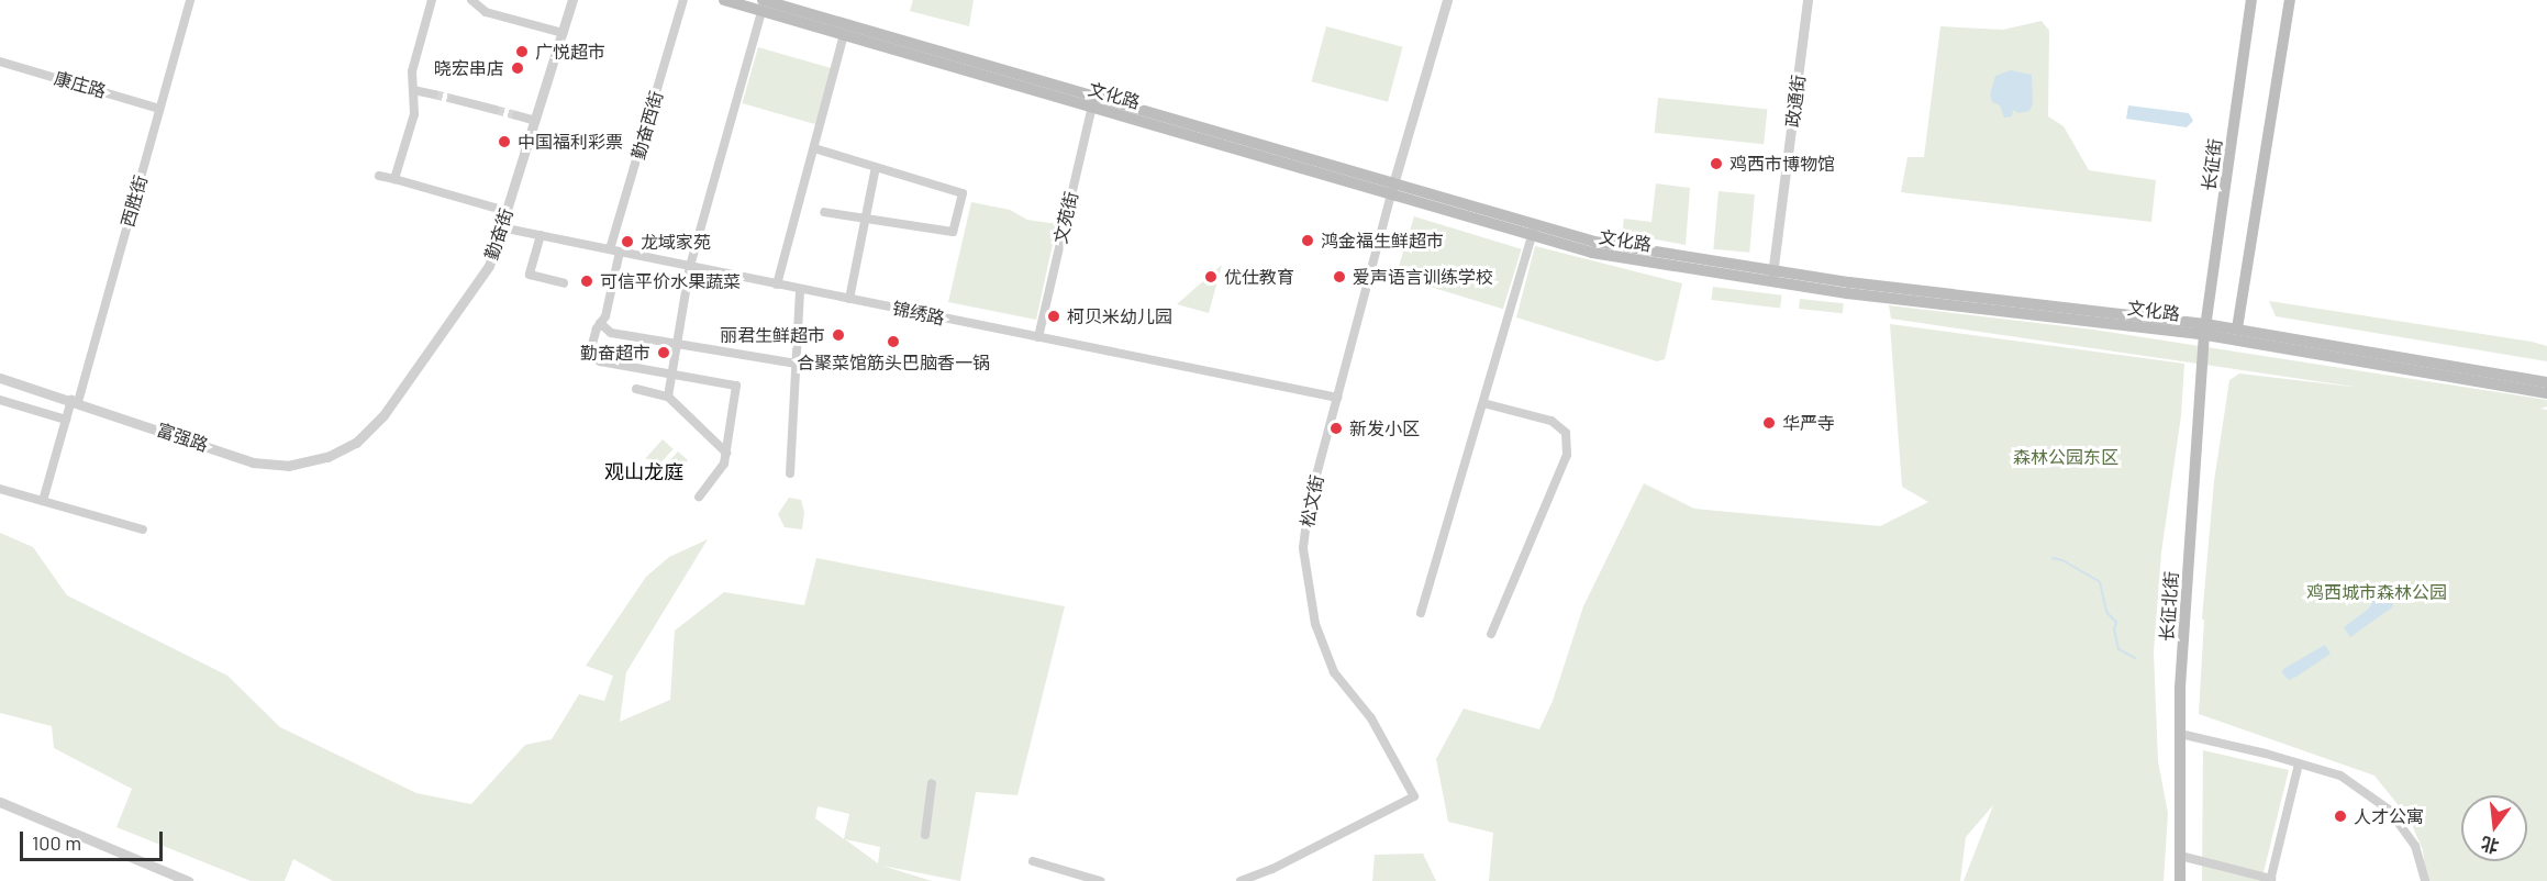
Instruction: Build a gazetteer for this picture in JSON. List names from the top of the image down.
{
  "streets": {
    "main road": ["文化路", "长征街", "长征北街"],
    "street": [
      "康庄路",
      "政通街",
      "勤奋西街",
      "西胜街",
      "文苑街",
      "勤奋街",
      "锦绣路",
      "富强路",
      "松文街"
    ]
  },
  "crossings": [
    ["康庄路", "西胜街"],
    ["文化路", "政通街"],
    ["文化路", "长征街"],
    ["文化路", "文苑街"],
    ["文化路", "松文街"],
    ["文化路", "长征北街"],
    ["勤奋西街", "锦绣路"],
    ["长征街", "长征北街"],
    ["西胜街", "富强路"],
    ["文苑街", "锦绣路"],
    ["勤奋街", "锦绣路"],
    ["勤奋街", "富强路"],
    ["锦绣路", "松文街"]
  ],
  "districts": ["观山龙庭"],
  "parks": ["森林公园东区", "鸡西城市森林公园"],
  "places": [
    "广悦超市",
    "晓宏串店",
    "中国福利彩票",
    "鸡西市博物馆",
    "鸿金福生鲜超市",
    "龙域家苑",
    "优仕教育",
    "爱声语言训练学校",
    "可信平价水果蔬菜",
    "柯贝米幼儿园",
    "丽君生鲜超市",
    "合聚菜馆筋头巴脑香一锅",
    "勤奋超市",
    "华严寺",
    "新发小区",
    "人才公寓"
  ],
  "scale_bar": "100 m",
  "north": "bottom"
}
